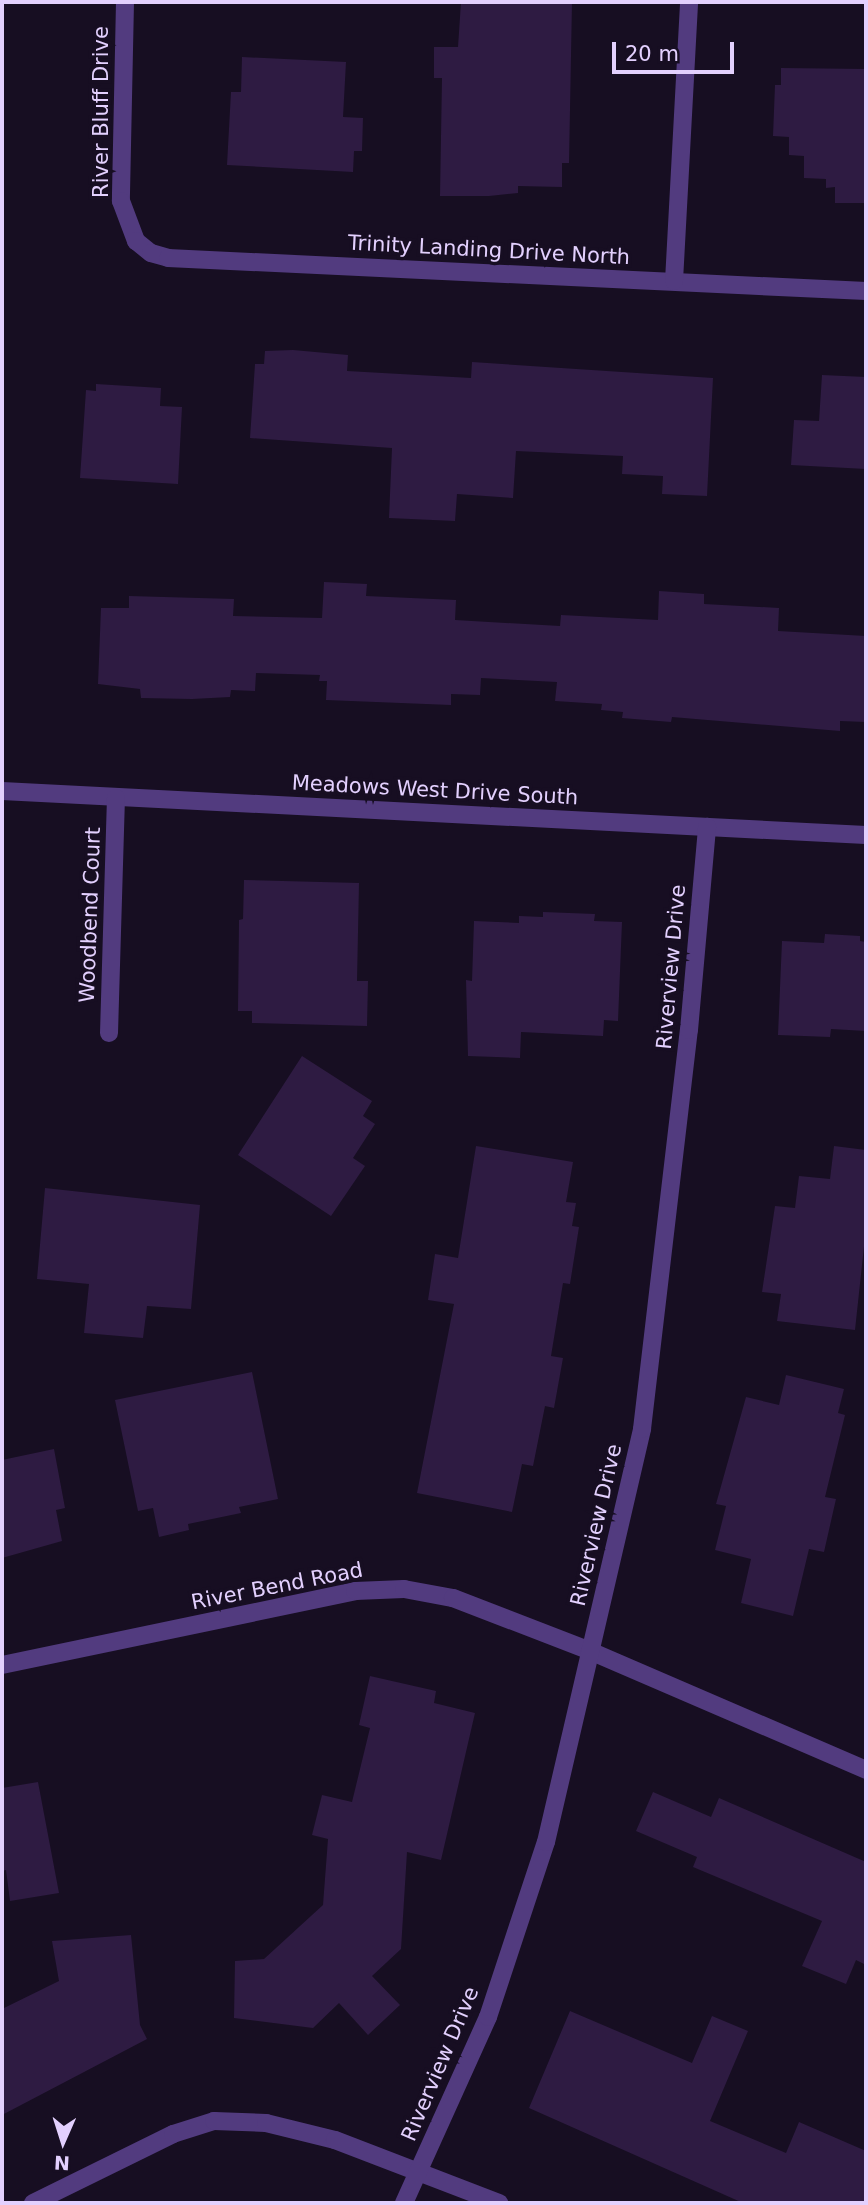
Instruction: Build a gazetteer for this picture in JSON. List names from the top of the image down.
{
  "streets": {
    "street": [
      "River Bluff Drive",
      "Trinity Landing Drive North",
      "Meadows West Drive South",
      "Woodbend Court",
      "Riverview Drive",
      "River Bend Road"
    ]
  },
  "crossings": [
    ["River Bluff Drive", "Trinity Landing Drive North"],
    ["Meadows West Drive South", "Woodbend Court"],
    ["Meadows West Drive South", "Riverview Drive"],
    ["Riverview Drive", "River Bend Road"]
  ],
  "scale_bar": "20 m",
  "north": "bottom"
}
